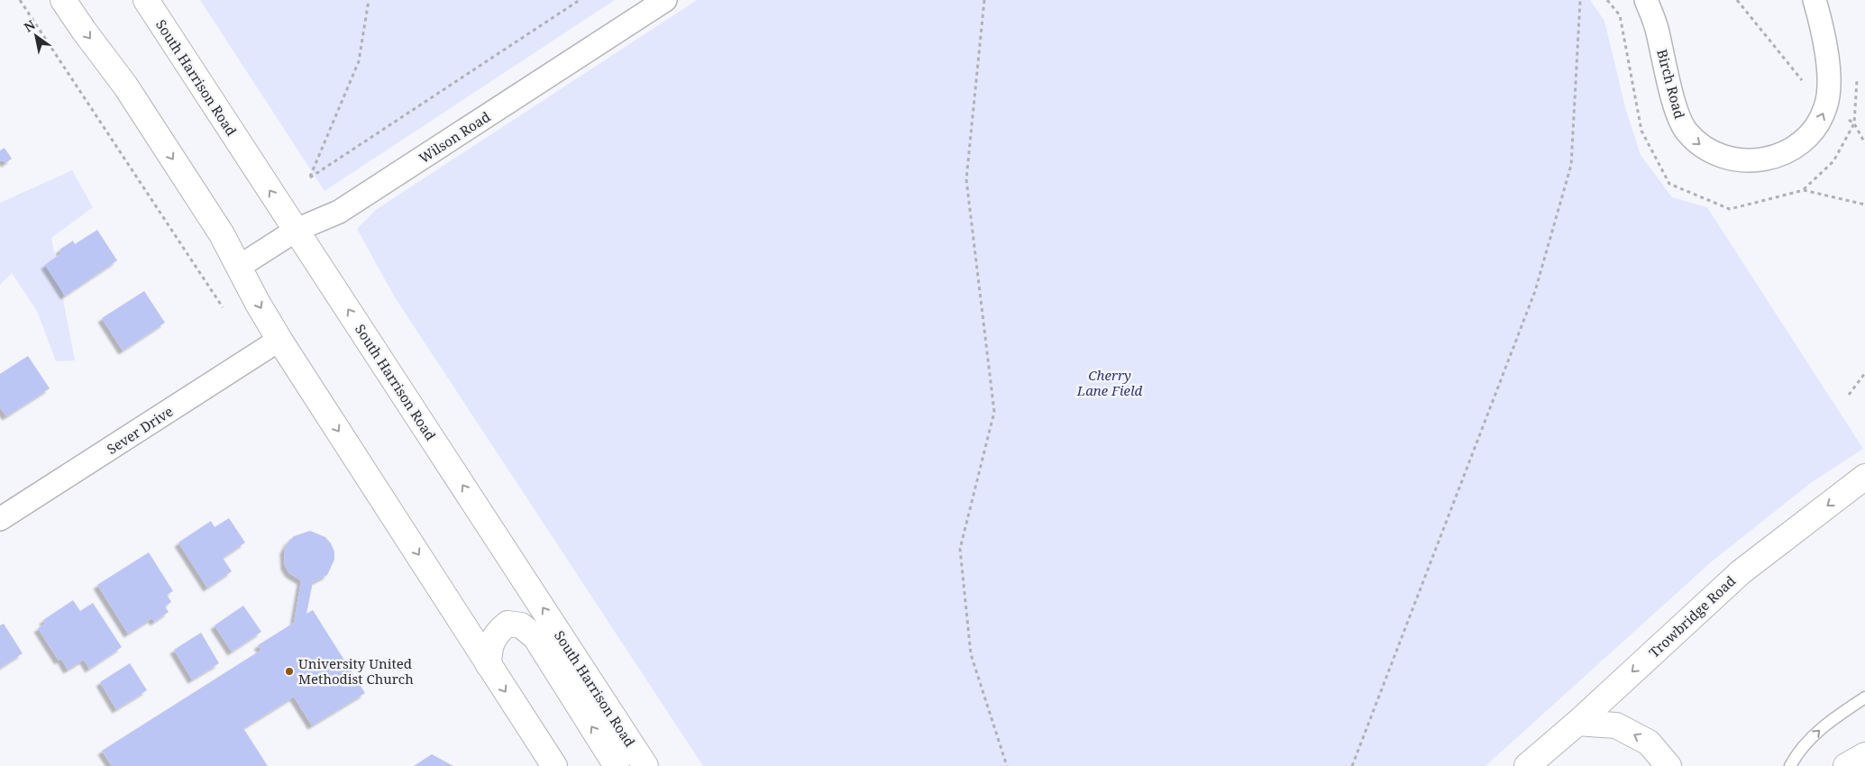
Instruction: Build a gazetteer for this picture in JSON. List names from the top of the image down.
{
  "streets": {
    "street": [
      "South Harrison Road",
      "Birch Road",
      "Wilson Road",
      "Sever Drive",
      "Trowbridge Road"
    ]
  },
  "crossings": [
    ["South Harrison Road", "Wilson Road"]
  ],
  "one_way": ["Trowbridge Road"],
  "parks": ["Cherry Lane Field"],
  "places": ["University United Methodist Church"],
  "north": "top left"
}
